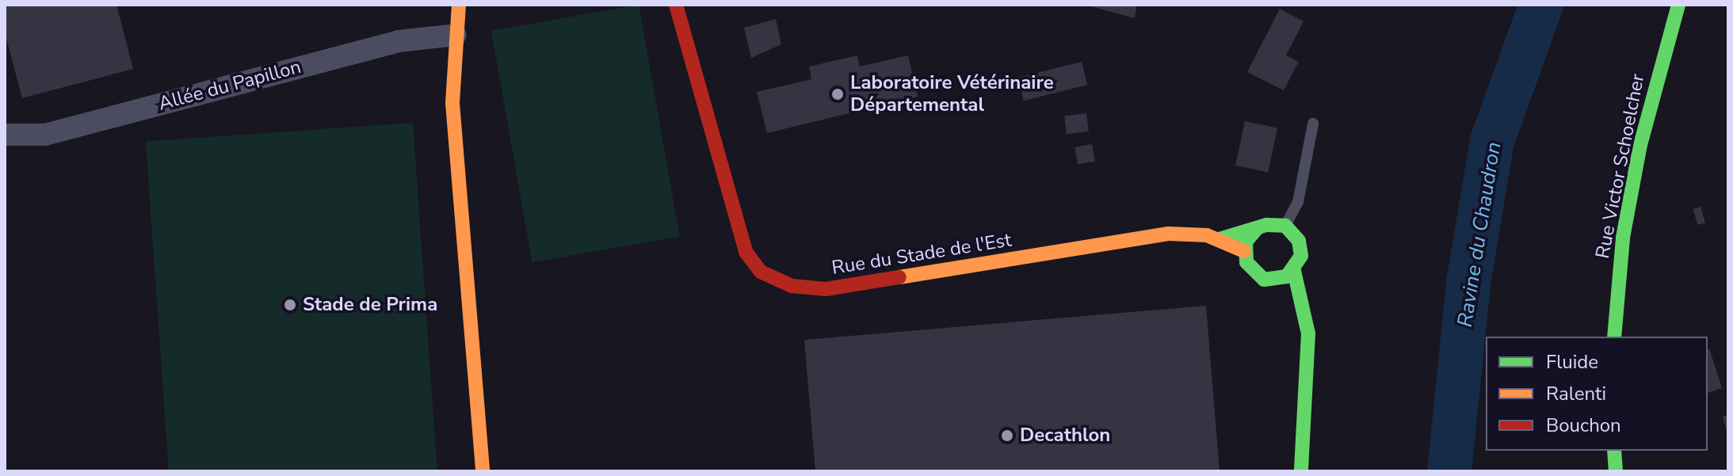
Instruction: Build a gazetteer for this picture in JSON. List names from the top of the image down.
{
  "streets": {
    "street": ["Allée du Papillon", "Rue Victor Schoelcher", "Rue du Stade de l'Est"]
  },
  "water": ["Ravine du Chaudron"],
  "places": ["Laboratoire Vétérinaire Départemental", "Stade de Prima", "Decathlon"],
  "legend": ["Fluide", "Ralenti", "Bouchon"]
}
